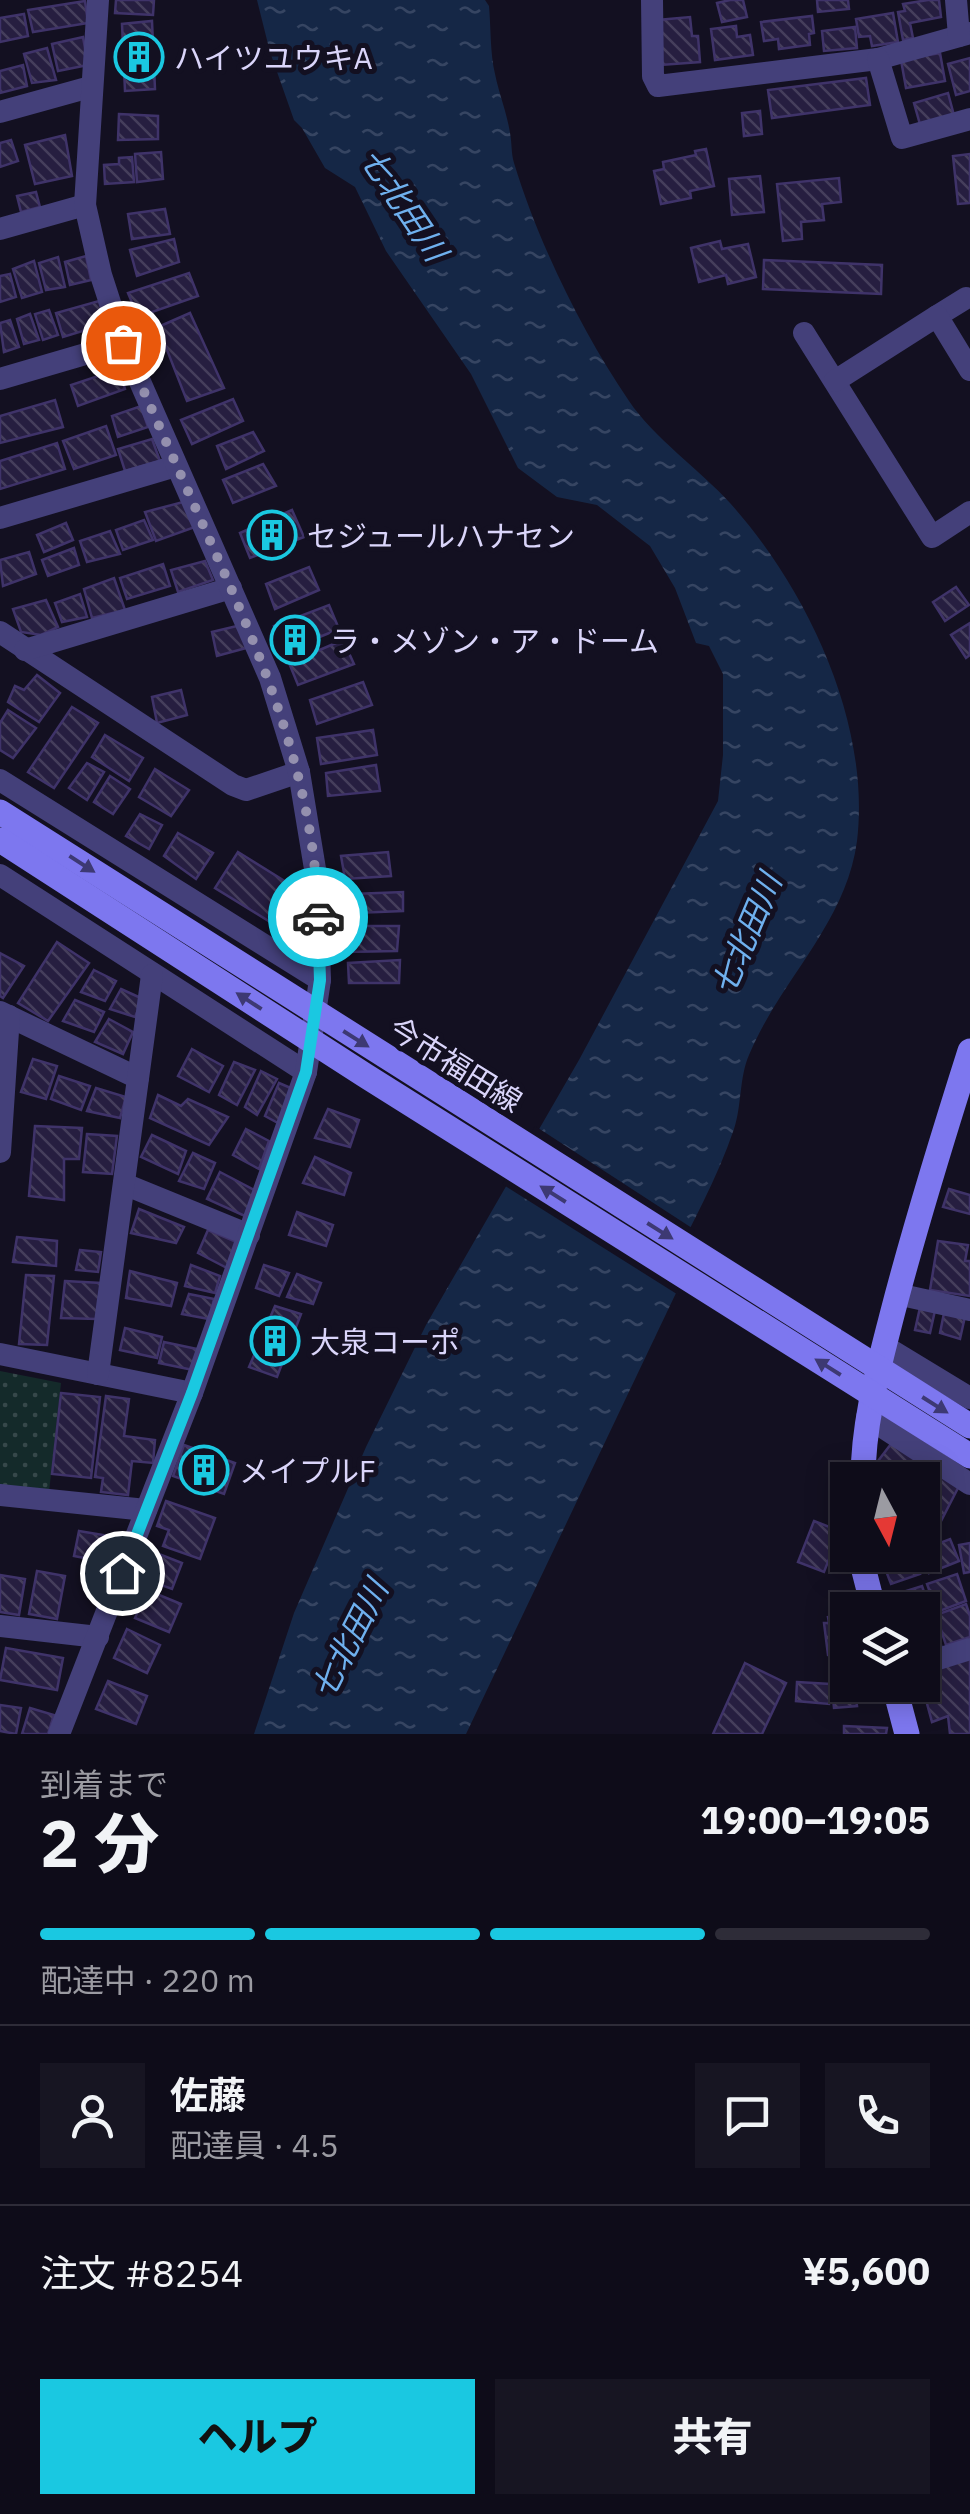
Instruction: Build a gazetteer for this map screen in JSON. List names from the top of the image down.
{
  "streets": {
    "main road": ["今市福田線"]
  },
  "water": ["七北田川"],
  "places": {
    "building": [
      "ハイツユウキA",
      "セジュールハナセン",
      "ラ・メゾン・ア・ドーム",
      "大泉コーポ",
      "メイプルF"
    ]
  },
  "north": "bottom",
  "page": {
    "heading": ["2 分", "到着まで", "19:00–19:05"],
    "panel": [
      "佐藤",
      "配達員 · 4.5",
      "注文 #8254",
      "¥5,600"
    ],
    "bar": "配達中 · 220 m",
    "buttons": ["ヘルプ", "共有"]
  }
}
